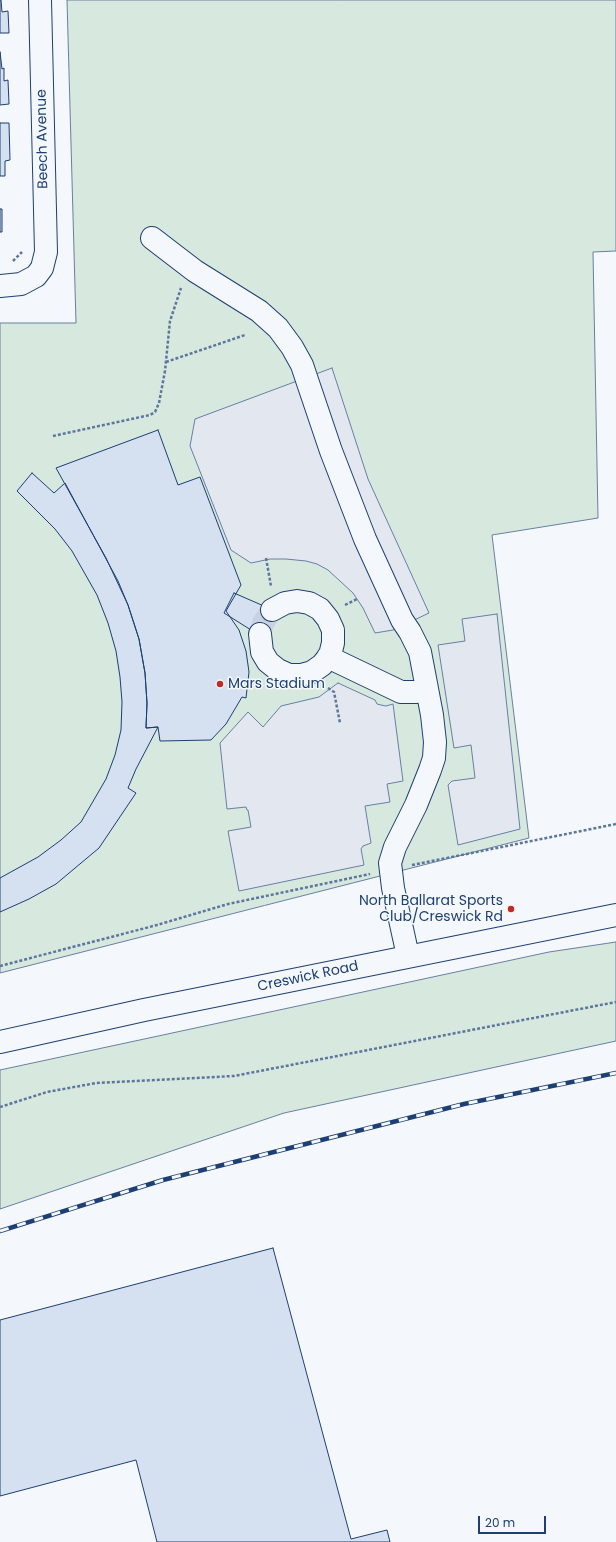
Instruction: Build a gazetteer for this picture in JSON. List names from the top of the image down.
{
  "streets": {
    "main road": ["Beech Avenue", "Creswick Road"]
  },
  "places": ["Mars Stadium", "North Ballarat Sports Club/Creswick Rd"],
  "scale_bar": "20 m"
}
